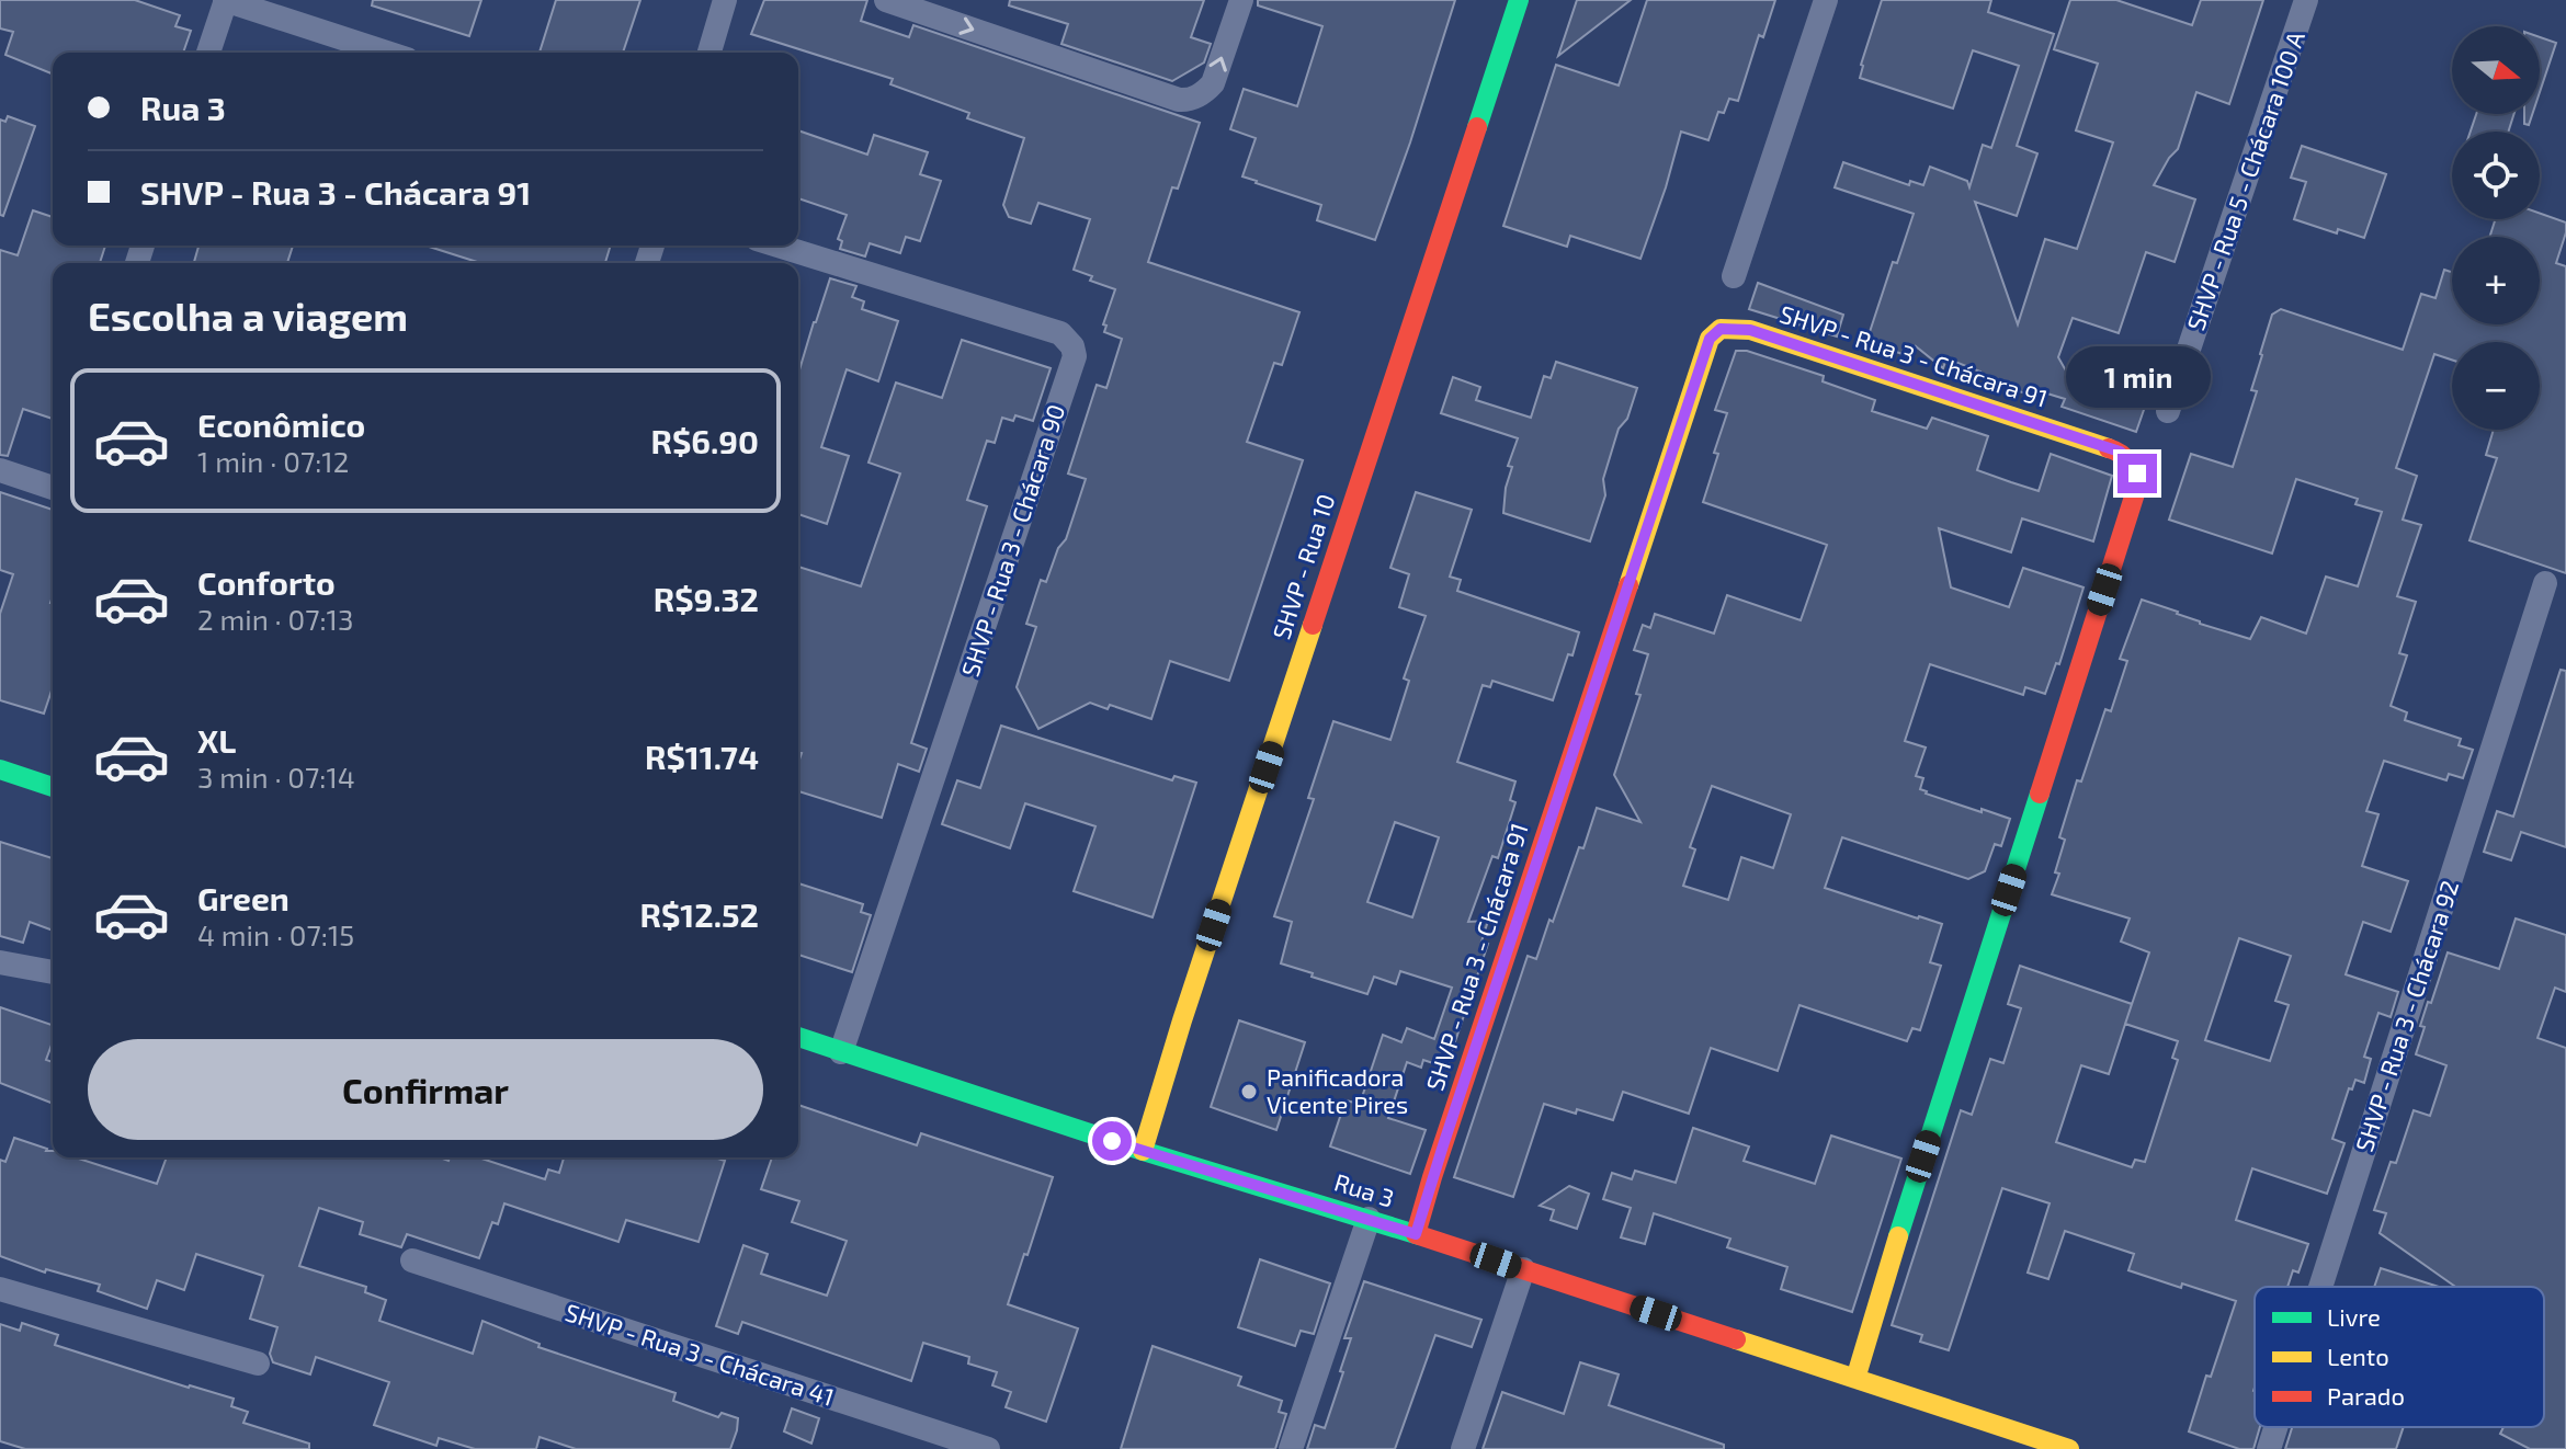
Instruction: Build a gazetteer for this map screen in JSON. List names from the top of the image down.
{
  "streets": {
    "street": [
      "SHVP - Rua 5 - Chácara 100 A",
      "SHVP - Rua 3 - Chácara 91",
      "SHVP - Rua 3 - Chácara 90",
      "SHVP - Rua 10",
      "SHVP - Rua 3 - Chácara 92",
      "Rua 3",
      "SHVP - Rua 3 - Chácara 41"
    ]
  },
  "crossings": [
    ["SHVP - Rua 3 - Chácara 91", "Rua 3"],
    ["SHVP - Rua 3 - Chácara 90", "Rua 3"],
    ["SHVP - Rua 10", "Rua 3"]
  ],
  "places": ["Panificadora Vicente Pires"],
  "legend": ["Livre", "Lento", "Parado"],
  "north": "right",
  "page": {
    "map_buttons": ["+", "−"],
    "banner": ["Rua 3", "SHVP - Rua 3 - Chácara 91"],
    "heading": "Escolha a viagem",
    "bubble": "1 min",
    "list": [
      {
        "name": "Econômico",
        "note": "1 min · 07:12",
        "value": "R$6.90"
      },
      {
        "name": "Conforto",
        "note": "2 min · 07:13",
        "value": "R$9.32"
      },
      {
        "name": "XL",
        "note": "3 min · 07:14",
        "value": "R$11.74"
      },
      {
        "name": "Green",
        "note": "4 min · 07:15",
        "value": "R$12.52"
      }
    ],
    "buttons": "Confirmar"
  }
}
